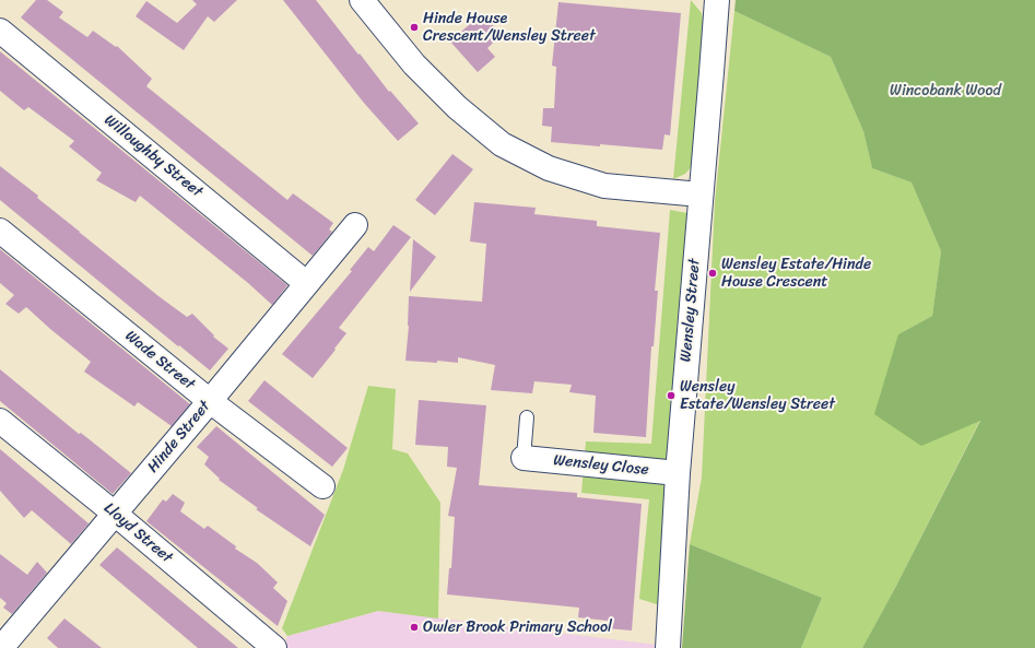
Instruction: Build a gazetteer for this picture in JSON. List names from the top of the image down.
{
  "streets": {
    "street": [
      "Willoughby Street",
      "Wensley Street",
      "Wade Street",
      "Hinde Street",
      "Wensley Close",
      "Lloyd Street"
    ]
  },
  "crossings": [
    ["Willoughby Street", "Hinde Street"],
    ["Wensley Street", "Wensley Close"],
    ["Wade Street", "Hinde Street"],
    ["Hinde Street", "Lloyd Street"]
  ],
  "parks": ["Wincobank Wood"],
  "places": [
    "Hinde House Crescent/Wensley Street",
    "Wensley Estate/Hinde House Crescent",
    "Wensley Estate/Wensley Street",
    "Owler Brook Primary School"
  ]
}
